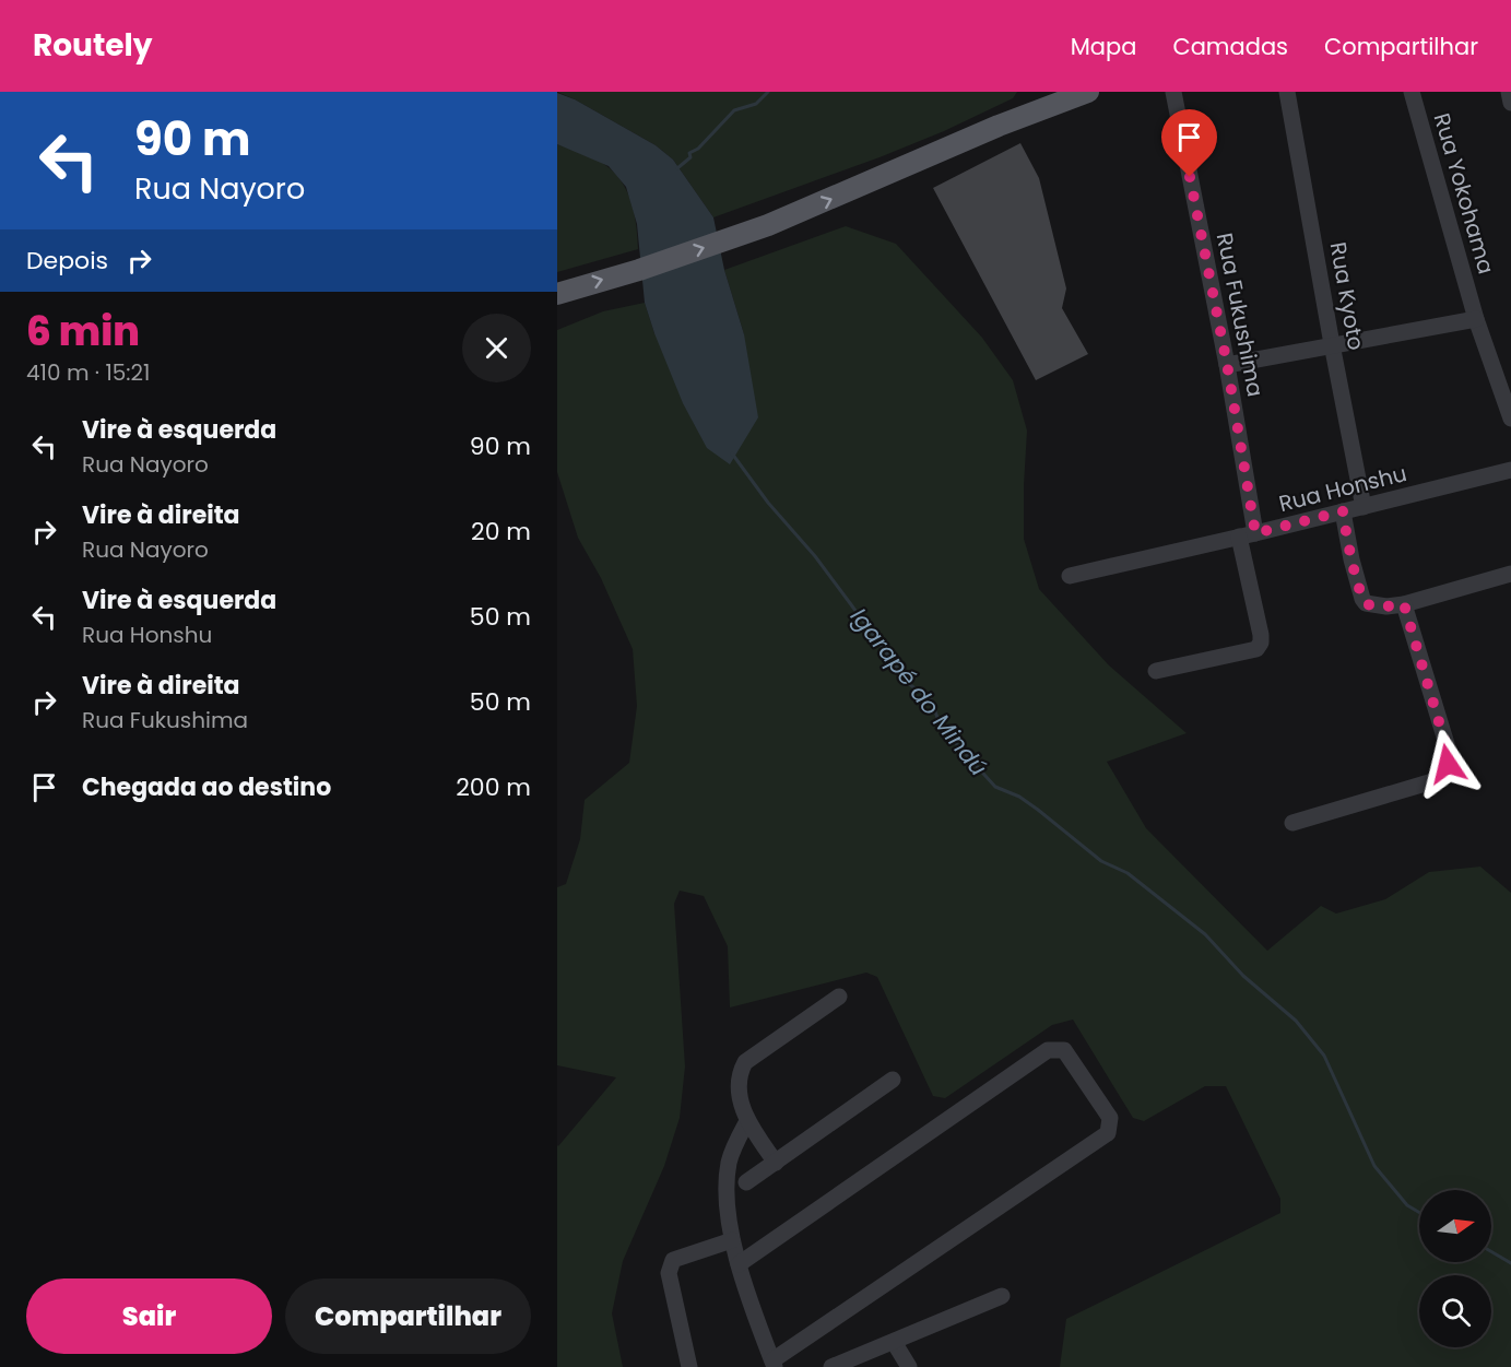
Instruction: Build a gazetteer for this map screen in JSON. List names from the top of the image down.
{
  "streets": {
    "street": [
      "Rua Yokohama",
      "Rua Kyoto",
      "Rua Fukushima",
      "Rua Honshu"
    ]
  },
  "crossings": [
    ["Rua Kyoto", "Rua Honshu"],
    ["Rua Fukushima", "Rua Honshu"]
  ],
  "water": ["Igarapé do Mindú"],
  "north": "right",
  "page": {
    "header": "Routely",
    "nav": ["Mapa", "Camadas", "Compartilhar"],
    "turn": ["90 m", "Rua Nayoro"],
    "then": "Depois",
    "heading": ["6 min", "410 m · 15:21"],
    "list": [
      {
        "name": "Vire à esquerda",
        "note": "Rua Nayoro",
        "value": "90 m"
      },
      {
        "name": "Vire à direita",
        "note": "Rua Nayoro",
        "value": "20 m"
      },
      {
        "name": "Vire à esquerda",
        "note": "Rua Honshu",
        "value": "50 m"
      },
      {
        "name": "Vire à direita",
        "note": "Rua Fukushima",
        "value": "50 m"
      },
      {
        "name": "Chegada ao destino",
        "value": "200 m"
      }
    ],
    "buttons": ["Sair", "Compartilhar"]
  }
}
